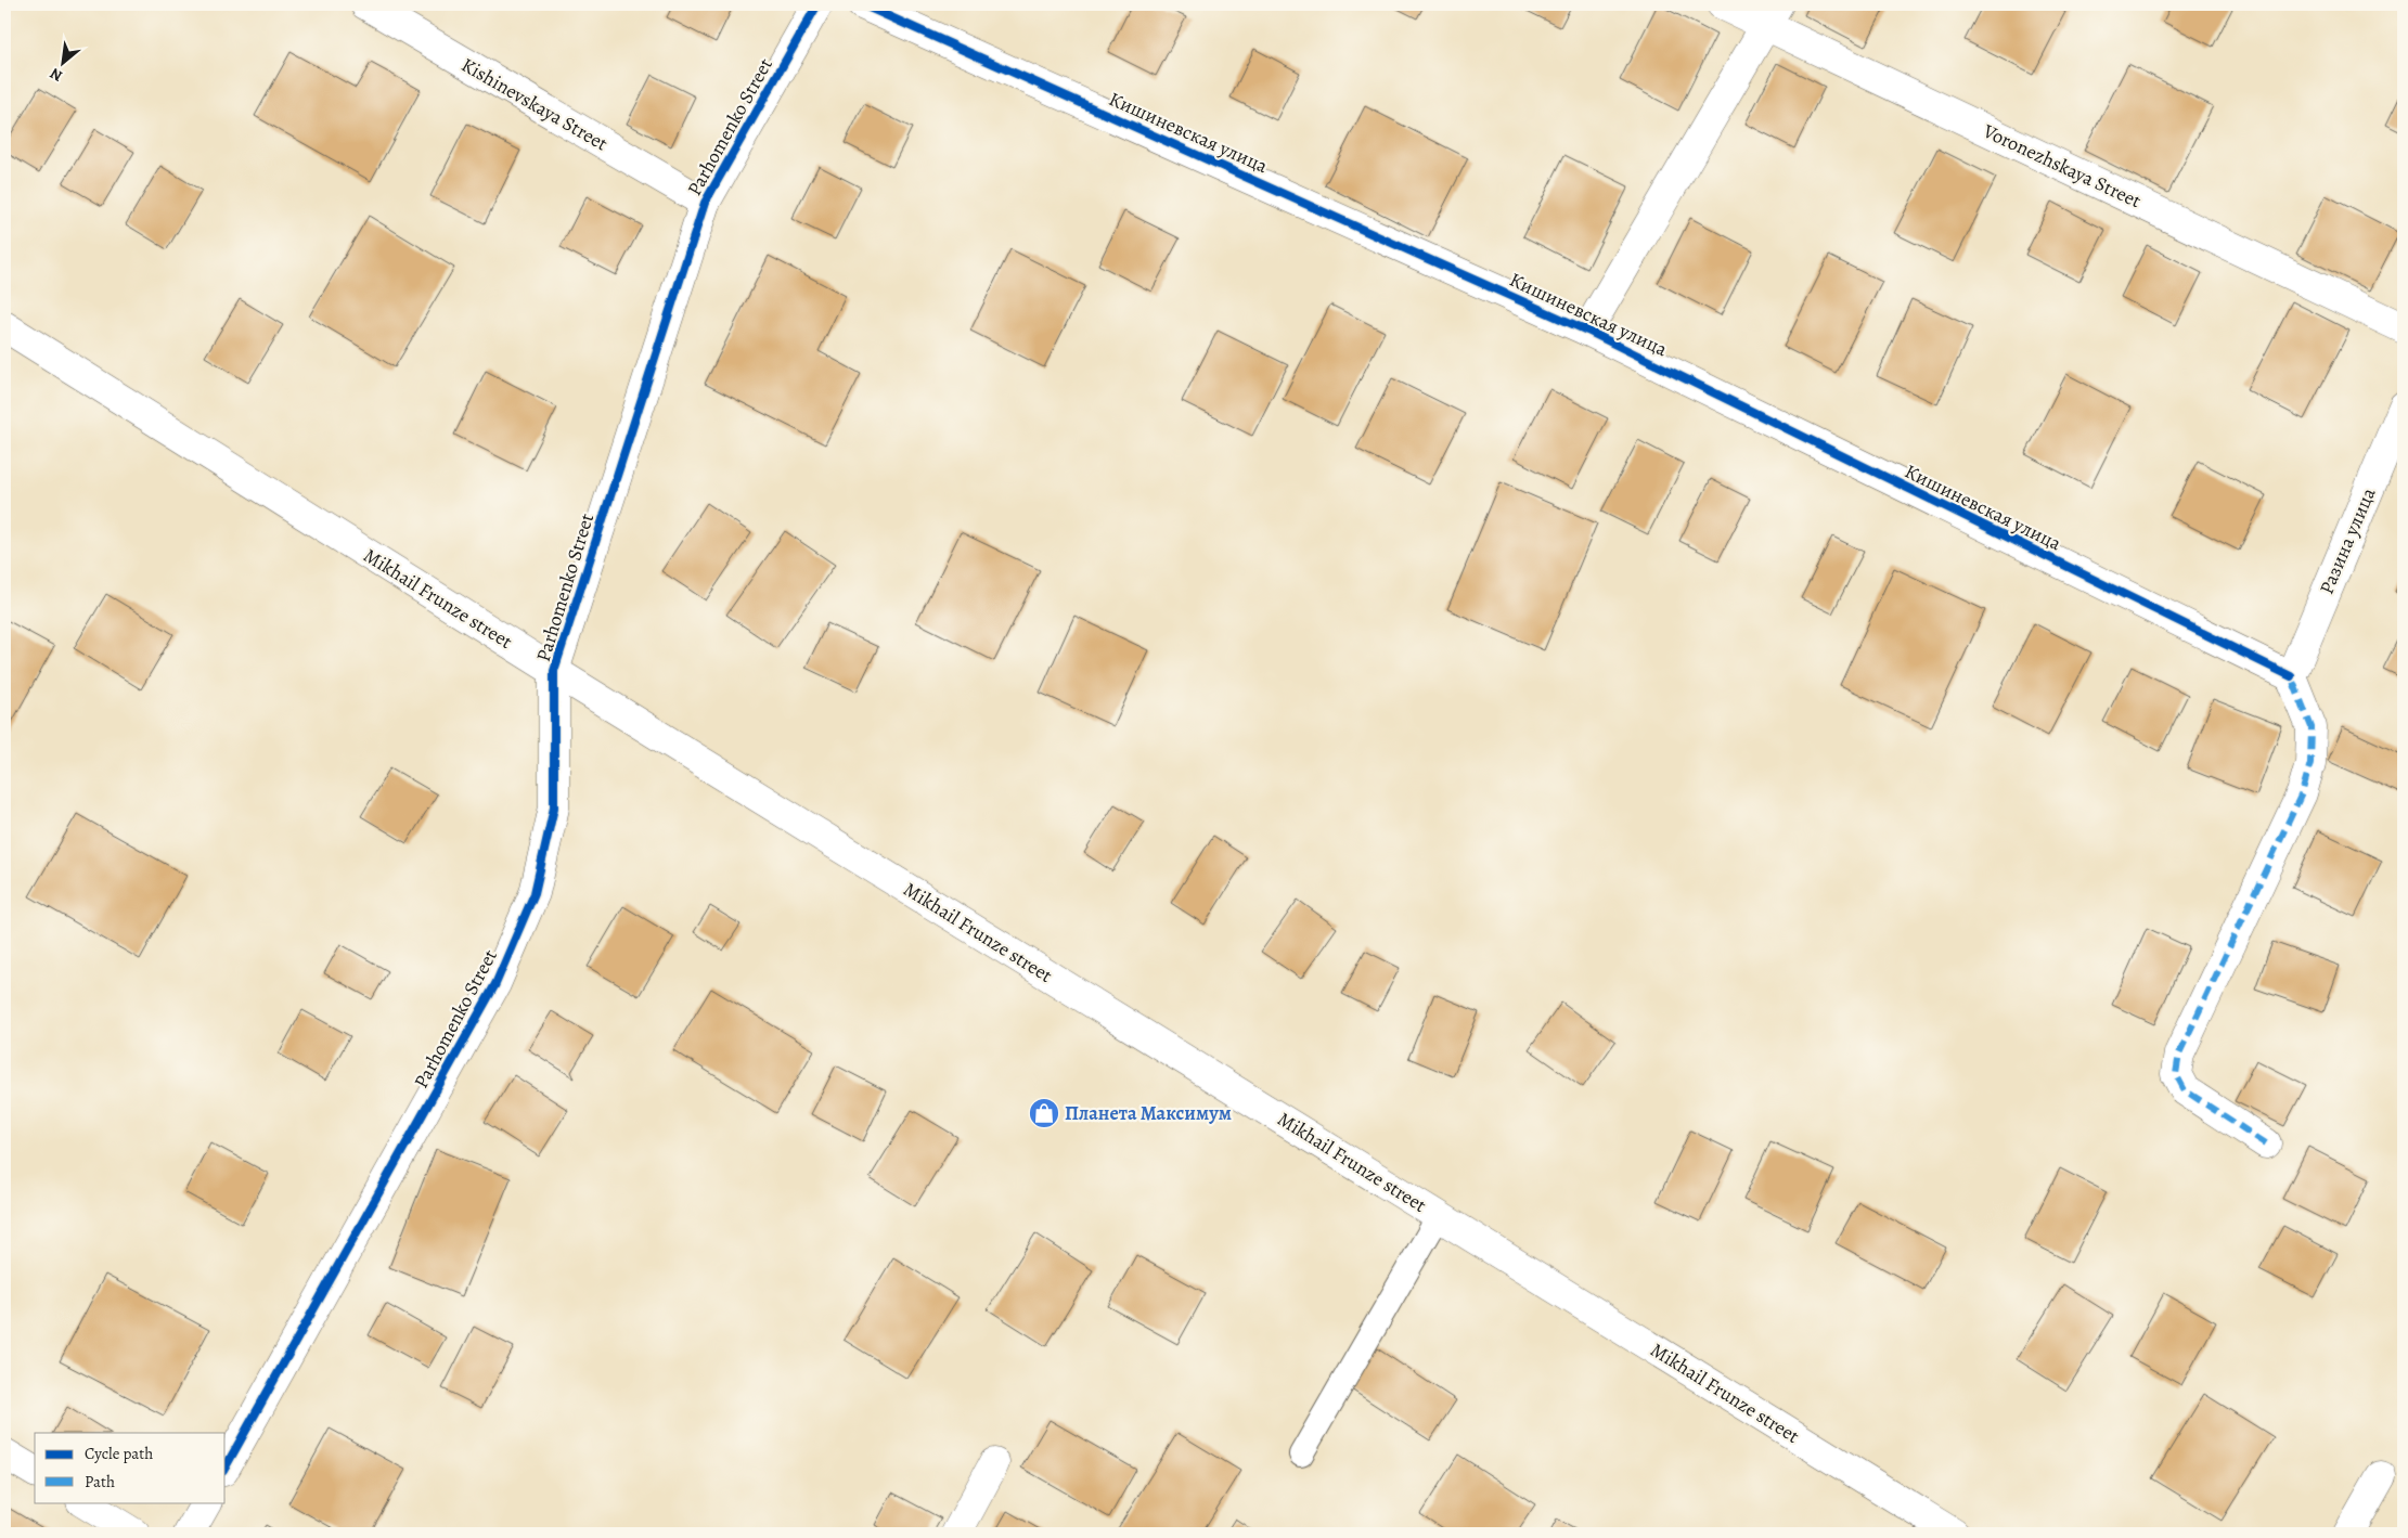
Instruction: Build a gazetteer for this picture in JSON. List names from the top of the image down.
{
  "streets": {
    "street": [
      "Kishinevskaya Street",
      "Parhomenko Street",
      "Кишиневская улица",
      "Voronezhskaya Street",
      "Разина улица",
      "Mikhail Frunze street"
    ]
  },
  "crossings": [
    ["Kishinevskaya Street", "Parhomenko Street"],
    ["Parhomenko Street", "Mikhail Frunze street"],
    ["Кишиневская улица", "Разина улица"]
  ],
  "places": {
    "shop": ["Планета Максимум"]
  },
  "legend": ["Cycle path", "Path"],
  "north": "bottom left"
}
